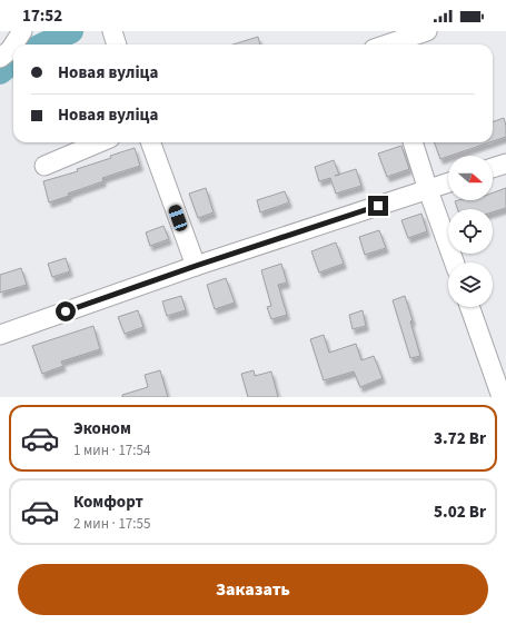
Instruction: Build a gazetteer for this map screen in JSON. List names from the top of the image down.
{
  "north": "right",
  "page": {
    "status": "17:52",
    "banner": ["Новая вуліца", "Новая вуліца"],
    "list": [
      {
        "name": "Эконом",
        "note": "1 мин · 17:54",
        "value": "3.72 Br"
      },
      {
        "name": "Комфорт",
        "note": "2 мин · 17:55",
        "value": "5.02 Br"
      }
    ],
    "buttons": "Заказать"
  }
}
